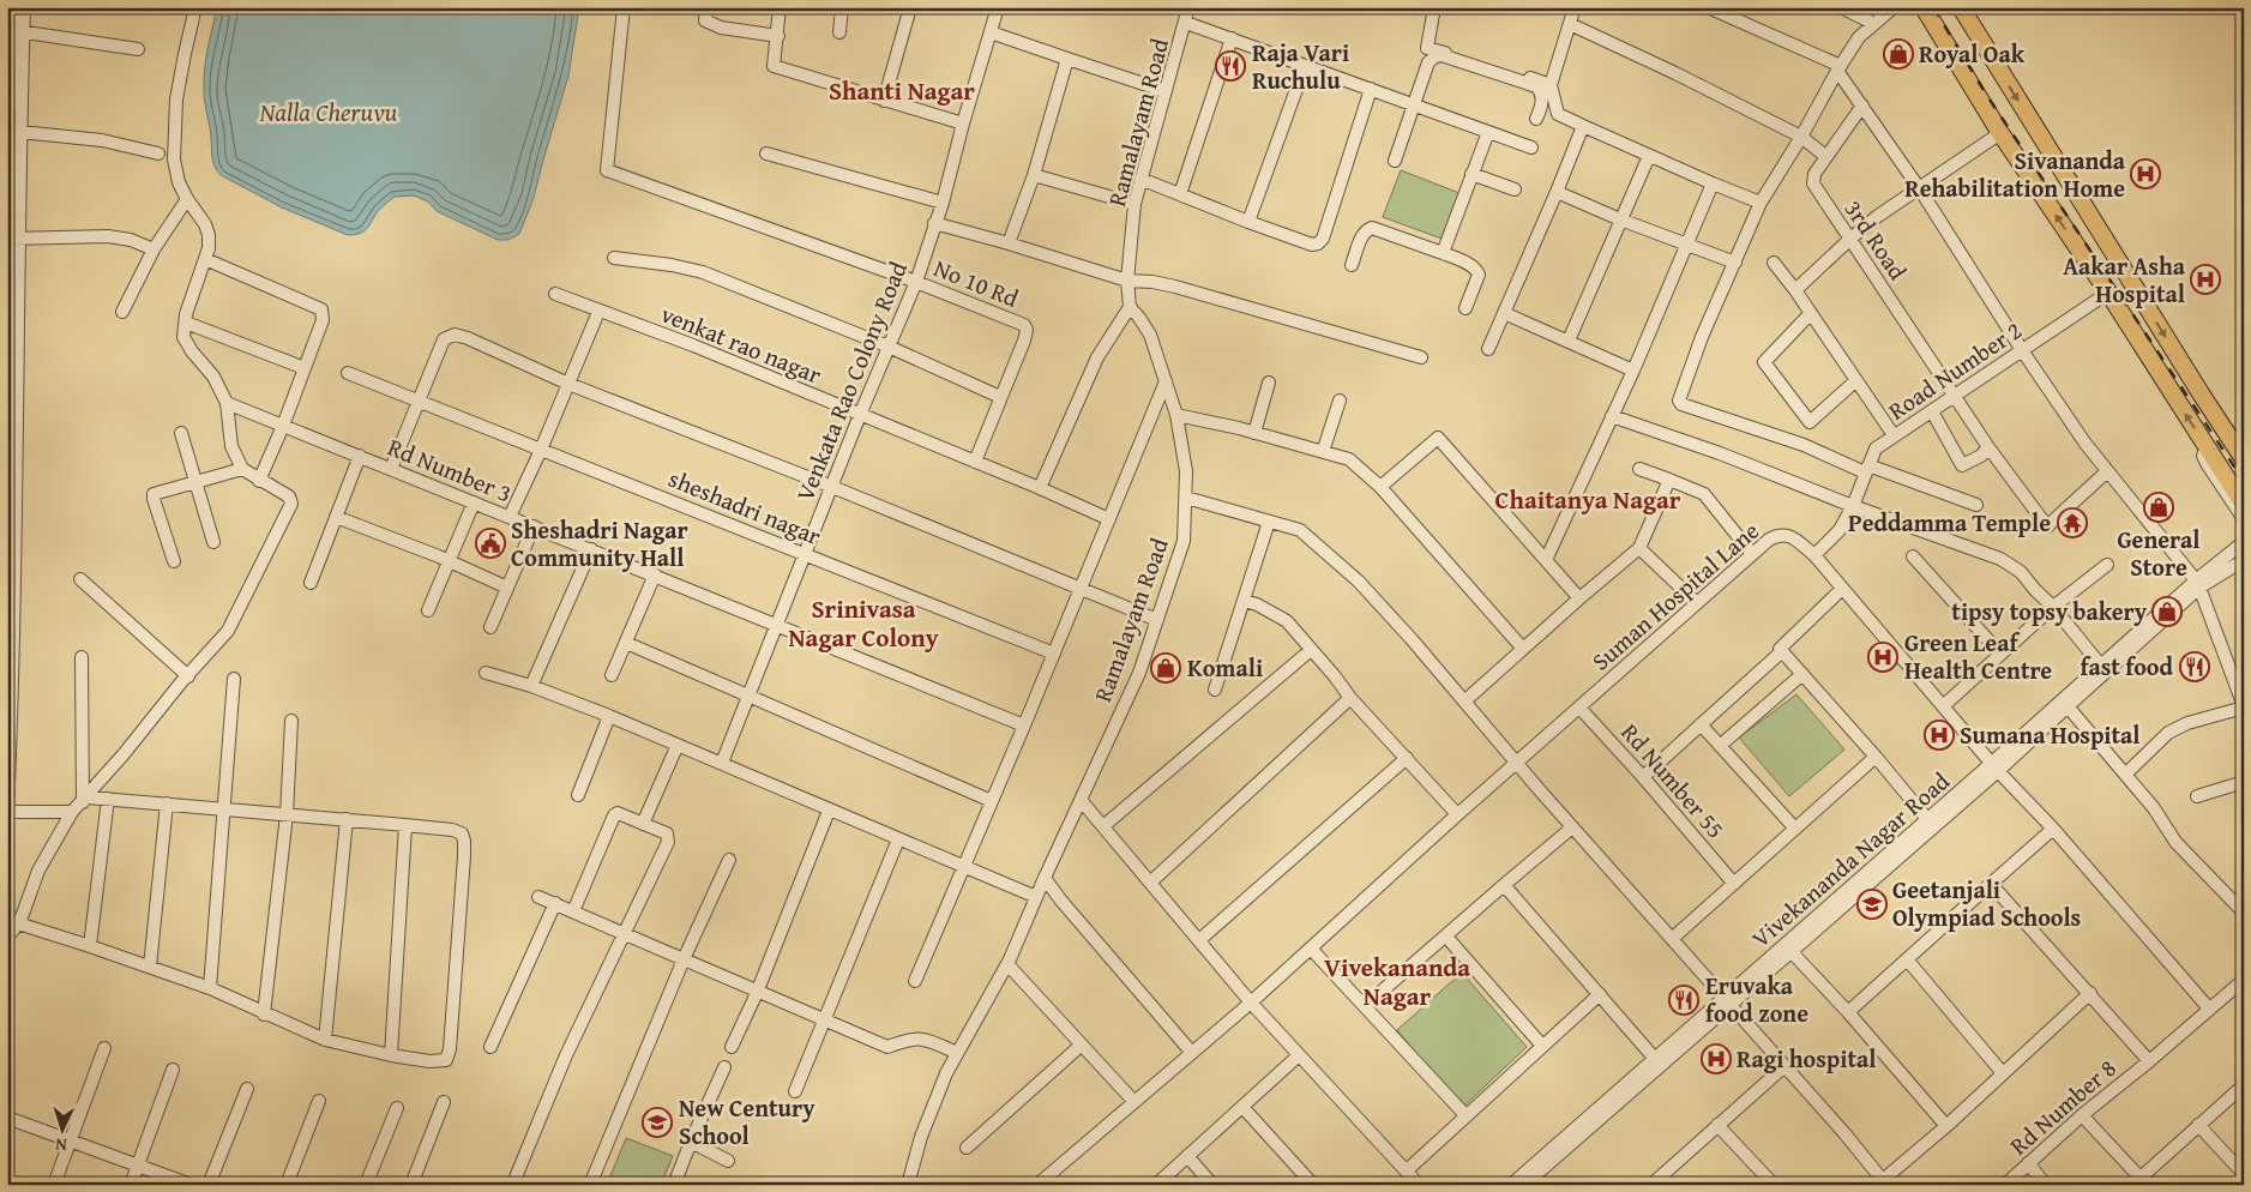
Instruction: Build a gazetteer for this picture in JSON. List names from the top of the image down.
{
  "streets": {
    "street": [
      "Ramalayam Road",
      "3rd Road",
      "No 10 Rd",
      "venkat rao nagar",
      "Road Number 2",
      "Venkata Rao Colony Road",
      "Rd Number 3",
      "sheshadri nagar",
      "Suman Hospital Lane",
      "Rd Number 55",
      "Vivekananda Nagar Road",
      "Rd Number 8"
    ]
  },
  "crossings": [
    ["3rd Road", "Road Number 2"],
    ["No 10 Rd", "venkat rao nagar"],
    ["No 10 Rd", "Venkata Rao Colony Road"],
    ["venkat rao nagar", "Venkata Rao Colony Road"],
    ["Road Number 2", "Suman Hospital Lane"],
    ["Venkata Rao Colony Road", "Rd Number 3"],
    ["Venkata Rao Colony Road", "sheshadri nagar"],
    ["Suman Hospital Lane", "Rd Number 55"],
    ["Suman Hospital Lane", "Vivekananda Nagar Road"],
    ["Suman Hospital Lane", "Rd Number 8"]
  ],
  "districts": [
    "Shanti Nagar",
    "Chaitanya Nagar",
    "Srinivasa Nagar Colony",
    "Vivekananda Nagar"
  ],
  "water": ["Nalla Cheruvu"],
  "places": {
    "shop": [
      "Royal Oak",
      "General Store",
      "tipsy topsy bakery",
      "Komali"
    ],
    "restaurant": ["Raja Vari Ruchulu", "fast food", "Eruvaka food zone"],
    "hospital": [
      "Sivananda Rehabilitation Home",
      "Aakar Asha Hospital",
      "Green Leaf Health Centre",
      "Sumana Hospital",
      "Ragi hospital"
    ],
    "temple": ["Peddamma Temple"],
    "public building": ["Sheshadri Nagar Community Hall"],
    "school or university": ["Geetanjali Olympiad Schools", "New Century School"]
  },
  "north": "bottom"
}
